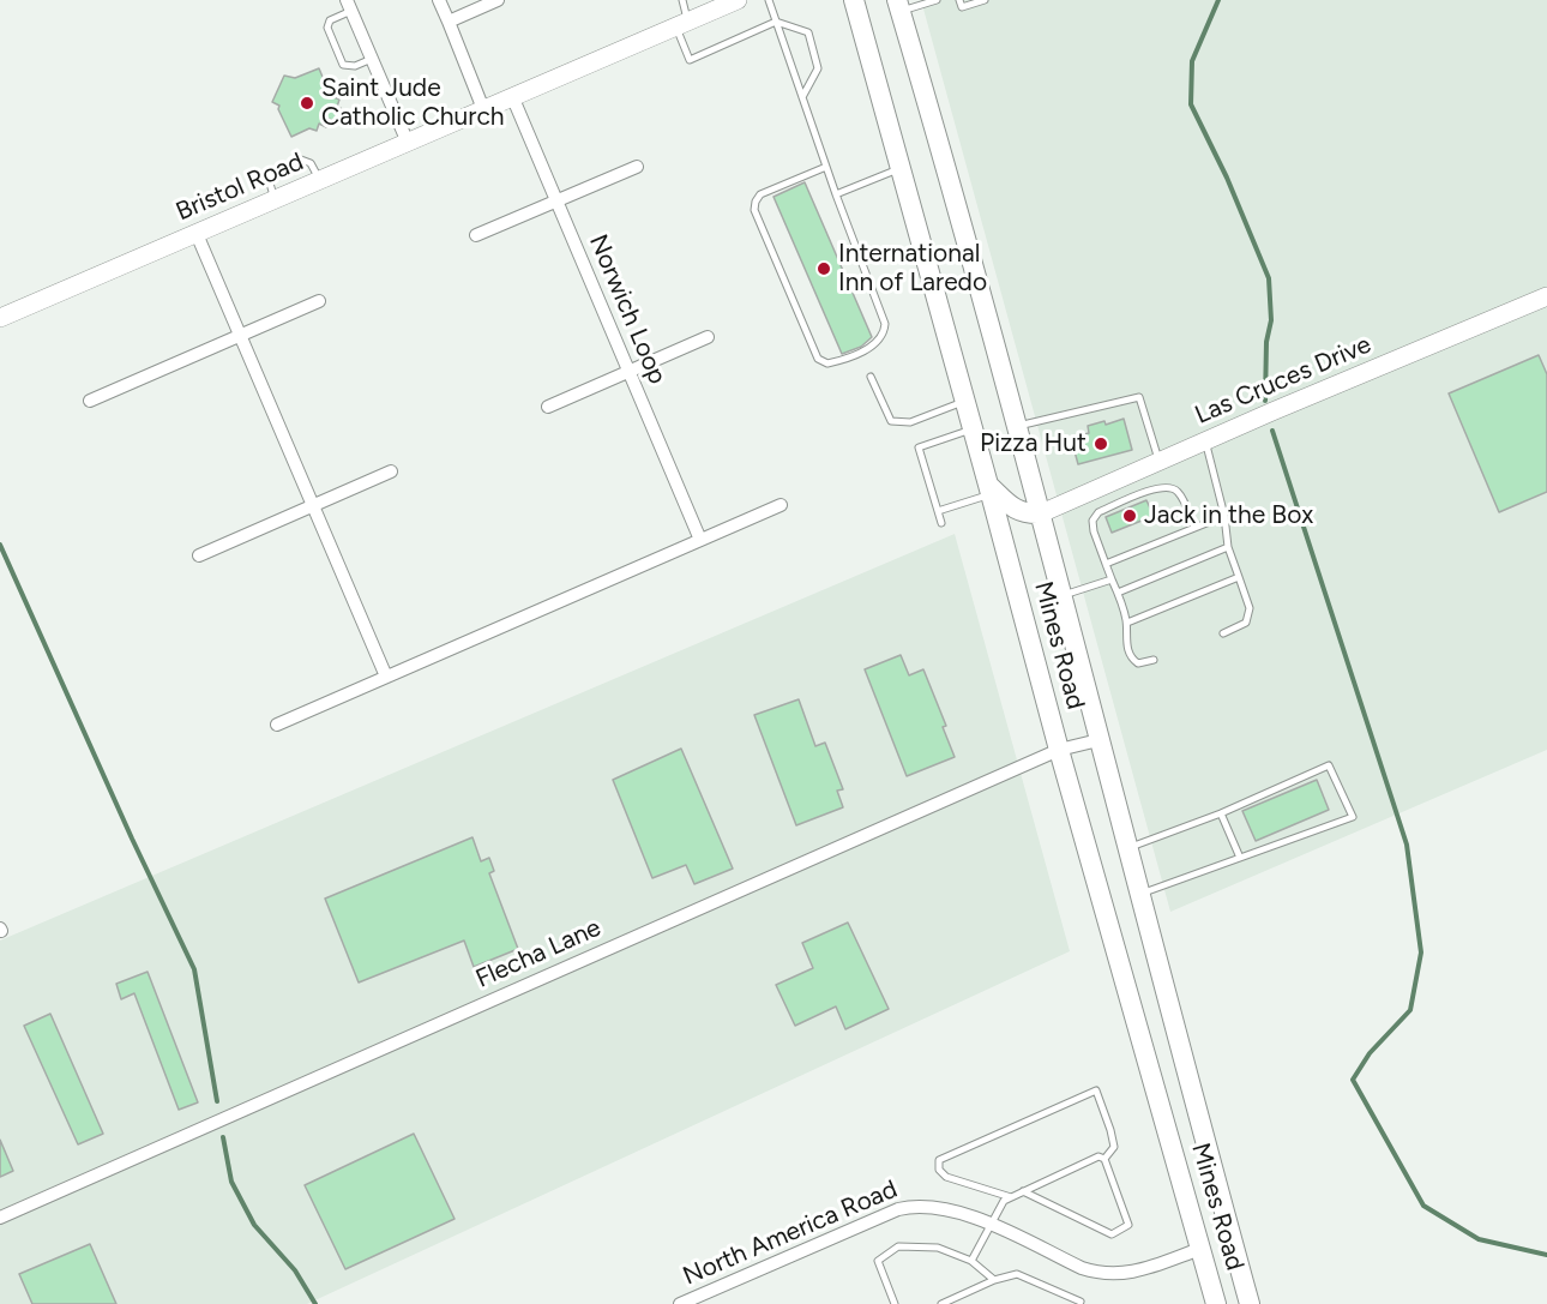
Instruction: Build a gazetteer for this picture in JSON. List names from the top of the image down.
{
  "streets": {
    "main road": ["Mines Road"],
    "street": [
      "Bristol Road",
      "Norwich Loop",
      "Las Cruces Drive",
      "Flecha Lane",
      "North America Road"
    ]
  },
  "crossings": [
    ["Bristol Road", "Norwich Loop"],
    ["Las Cruces Drive", "Mines Road"],
    ["Mines Road", "Flecha Lane"],
    ["Mines Road", "North America Road"]
  ],
  "places": [
    "Saint Jude Catholic Church",
    "International Inn of Laredo",
    "Pizza Hut",
    "Jack in the Box"
  ]
}
